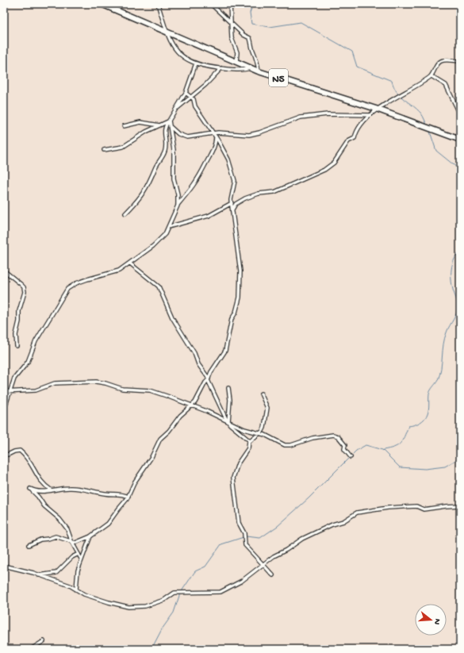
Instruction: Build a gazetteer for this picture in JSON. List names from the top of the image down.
{
  "streets": {
    "highway": ["N5"]
  },
  "north": "right"
}
